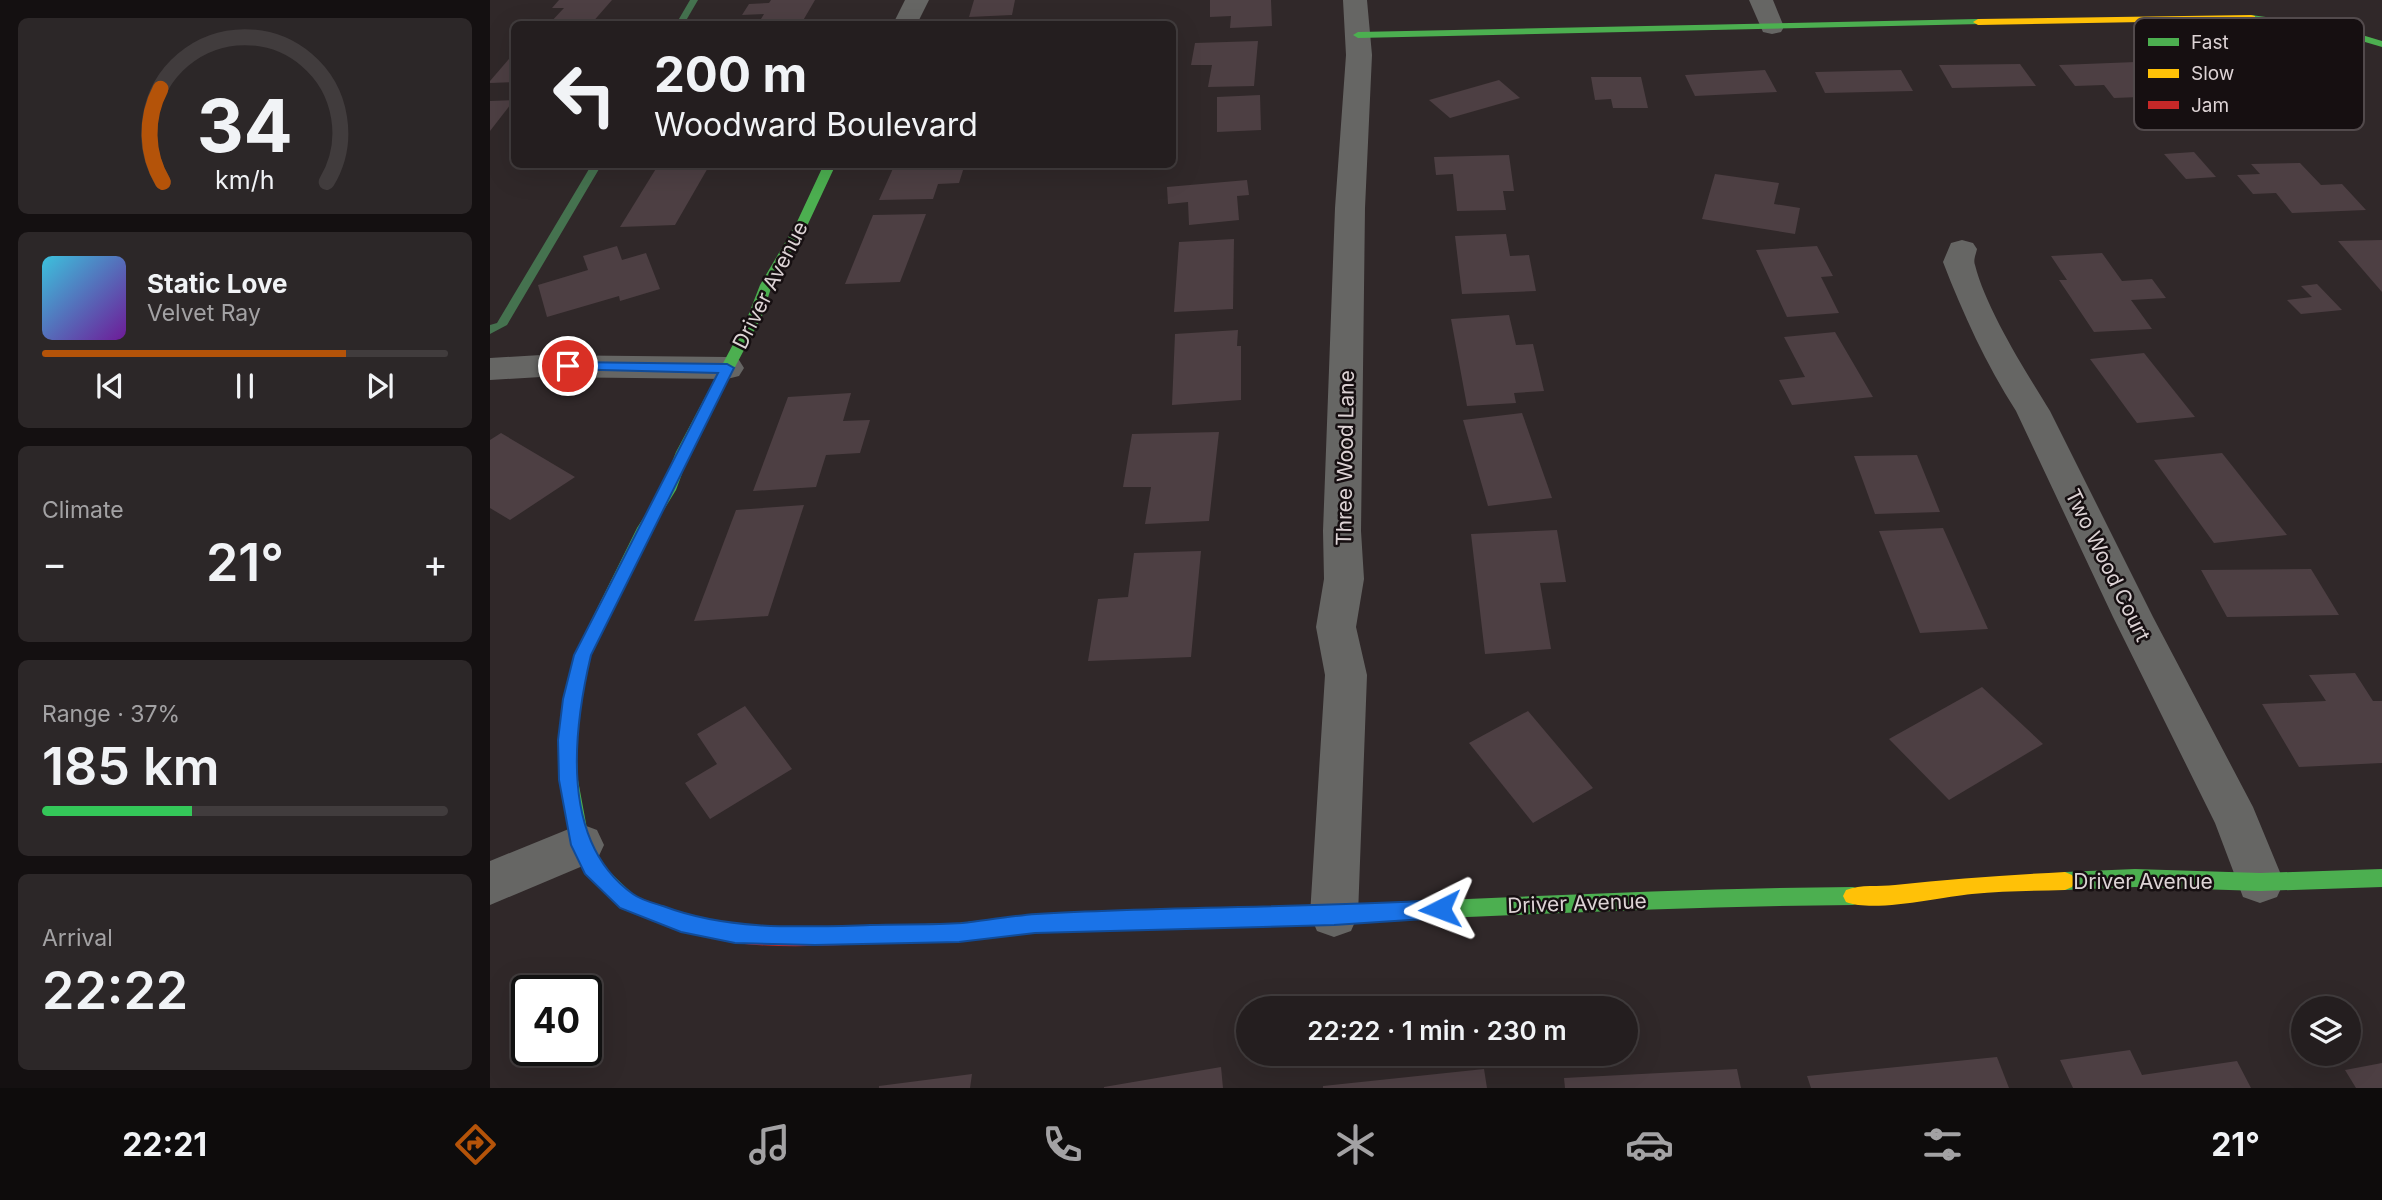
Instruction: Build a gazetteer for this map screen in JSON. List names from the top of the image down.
{
  "streets": {
    "street": ["Driver Avenue", "Three Wood Lane", "Two Wood Court"]
  },
  "crossings": [
    ["Driver Avenue", "Three Wood Lane"],
    ["Driver Avenue", "Two Wood Court"]
  ],
  "legend": ["Fast", "Slow", "Jam"],
  "page": {
    "turn": ["200 m", "Woodward Boulevard"],
    "song": ["Static Love", "Velvet Ray"],
    "tile": [
      "Climate",
      ["Range · 37%", "185 km"],
      ["Arrival", "22:22"]
    ],
    "heat": ["−", "21°", "+"],
    "limit": "40",
    "trip": "22:22 · 1 min · 230 m",
    "tabs": ["22:21", "21°"],
    "gauge": ["34", "km/h"]
  }
}
